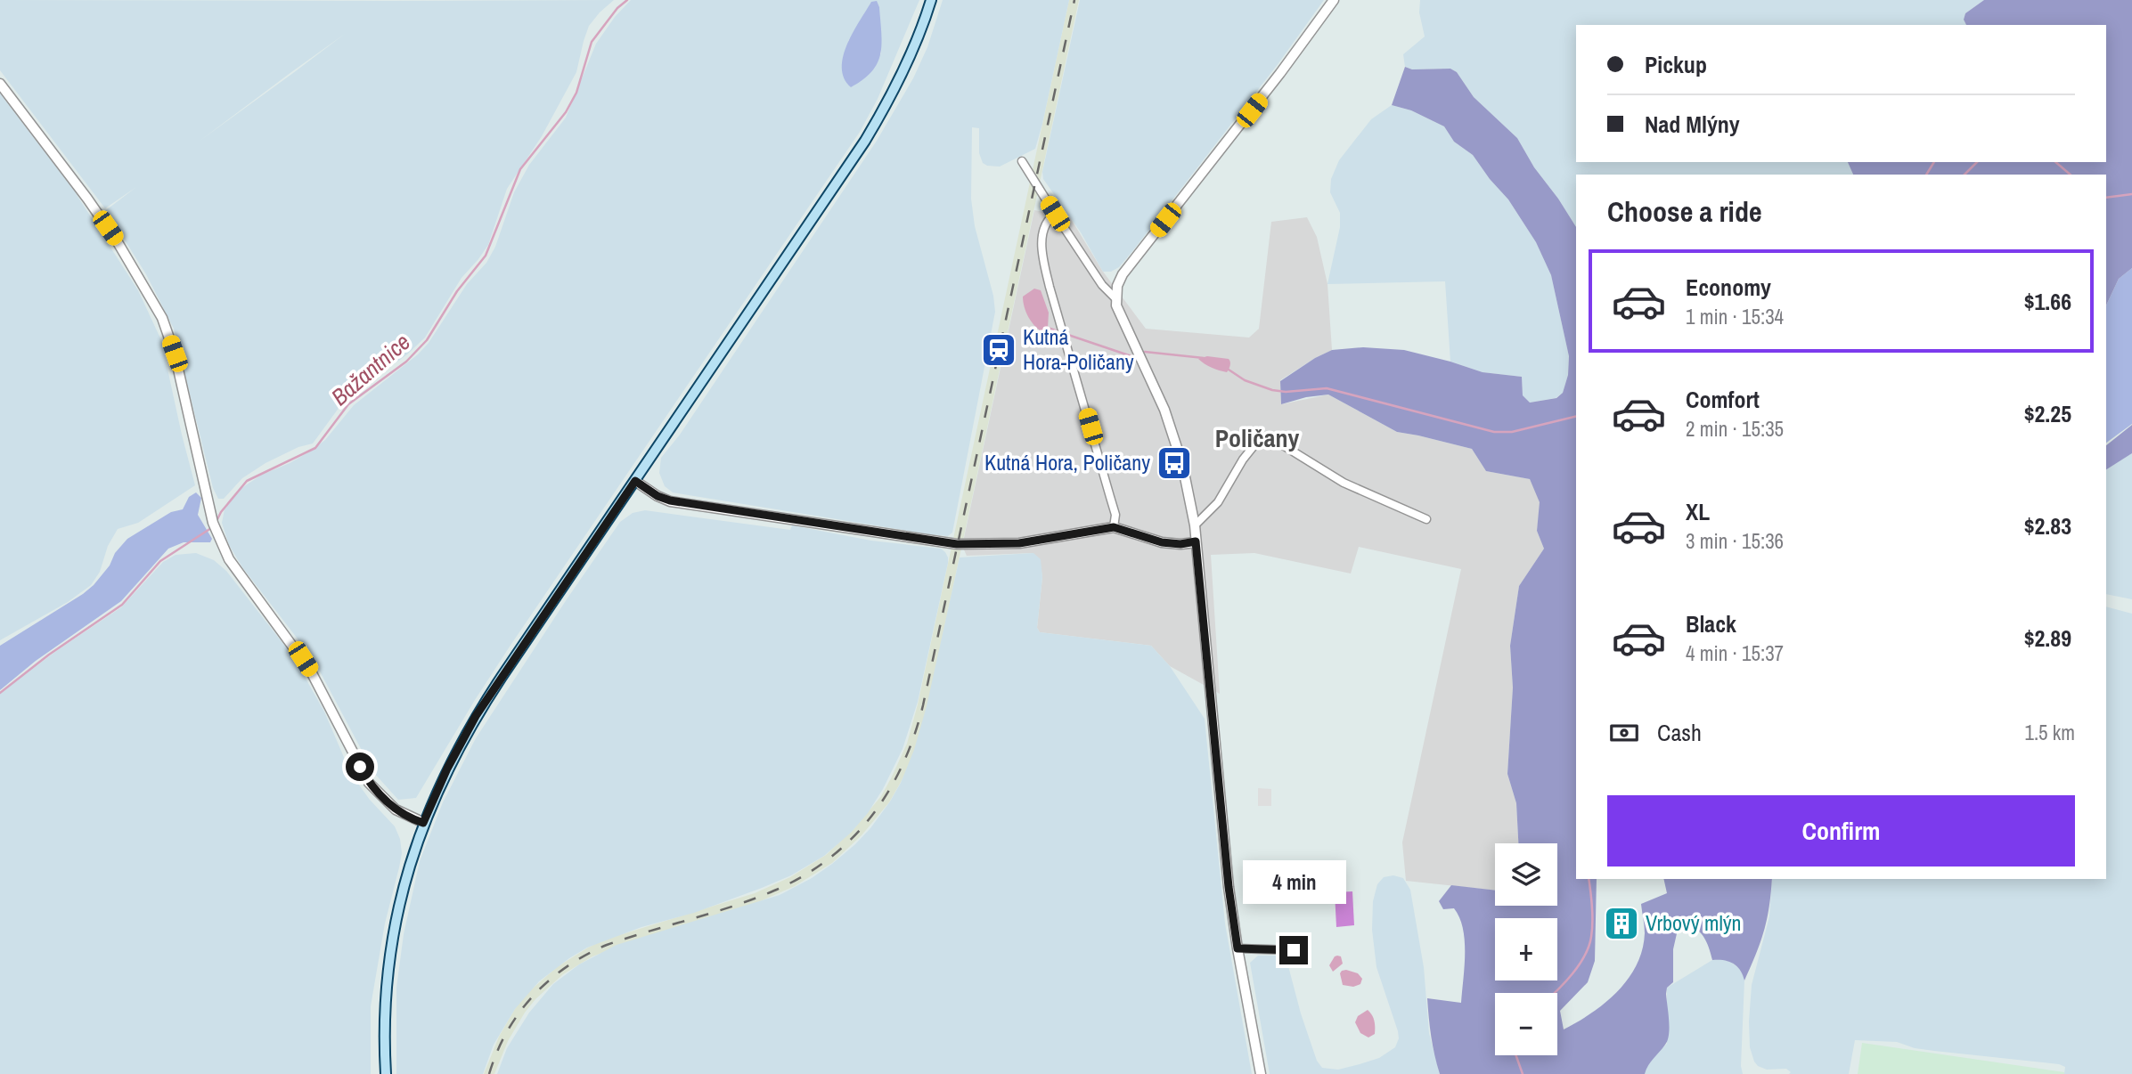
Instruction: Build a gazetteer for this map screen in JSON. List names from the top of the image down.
{
  "districts": ["Poličany"],
  "water": ["Bažantnice"],
  "places": {
    "station": ["Kutná Hora-Poličany"],
    "bus stop": ["Kutná Hora, Poličany"],
    "building": ["Vrbový mlýn"]
  },
  "page": {
    "banner": ["Pickup", "Nad Mlýny"],
    "heading": "Choose a ride",
    "list": [
      {
        "name": "Economy",
        "note": "1 min · 15:34",
        "value": "$1.66"
      },
      {
        "name": "Comfort",
        "note": "2 min · 15:35",
        "value": "$2.25"
      },
      {
        "name": "XL",
        "note": "3 min · 15:36",
        "value": "$2.83"
      },
      {
        "name": "Black",
        "note": "4 min · 15:37",
        "value": "$2.89"
      }
    ],
    "pay": ["Cash", "1.5 km"],
    "buttons": "Confirm",
    "map_buttons": ["+", "−"],
    "bubble": "4 min"
  }
}
